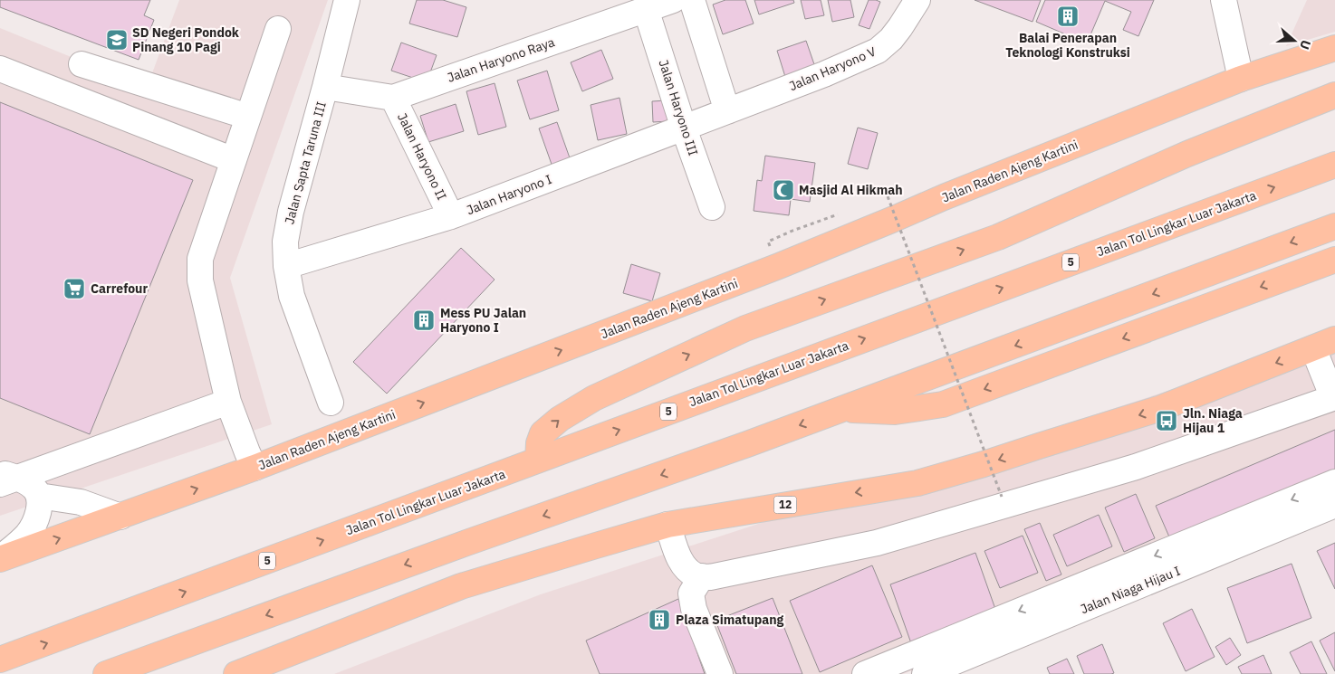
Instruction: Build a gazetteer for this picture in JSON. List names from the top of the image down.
{
  "streets": {
    "highway": [
      "Jalan Raden Ajeng Kartini",
      "Jalan Tol Lingkar Luar Jakarta",
      "5",
      "12"
    ],
    "street": [
      "Jalan Haryono Raya",
      "Jalan Haryono V",
      "Jalan Haryono III",
      "Jalan Haryono II",
      "Jalan Sapta Taruna III",
      "Jalan Haryono I",
      "Jalan Niaga Hijau I"
    ]
  },
  "crossings": [
    ["Jalan Haryono Raya", "Jalan Haryono III"],
    ["Jalan Haryono Raya", "Jalan Haryono II"],
    ["Jalan Haryono Raya", "Jalan Sapta Taruna III"],
    ["Jalan Haryono V", "Jalan Haryono I"],
    ["Jalan Haryono III", "Jalan Haryono I"],
    ["Jalan Haryono II", "Jalan Haryono I"],
    ["Jalan Sapta Taruna III", "Jalan Haryono I"]
  ],
  "places": {
    "building": ["Balai Penerapan Teknologi Konstruksi", "Mess PU Jalan Haryono I", "Plaza Simatupang"],
    "school or university": ["SD Negeri Pondok Pinang 10 Pagi"],
    "mosque": ["Masjid Al Hikmah"],
    "supermarket": ["Carrefour"],
    "bus stop": ["Jln. Niaga Hijau 1"]
  },
  "north": "right"
}
